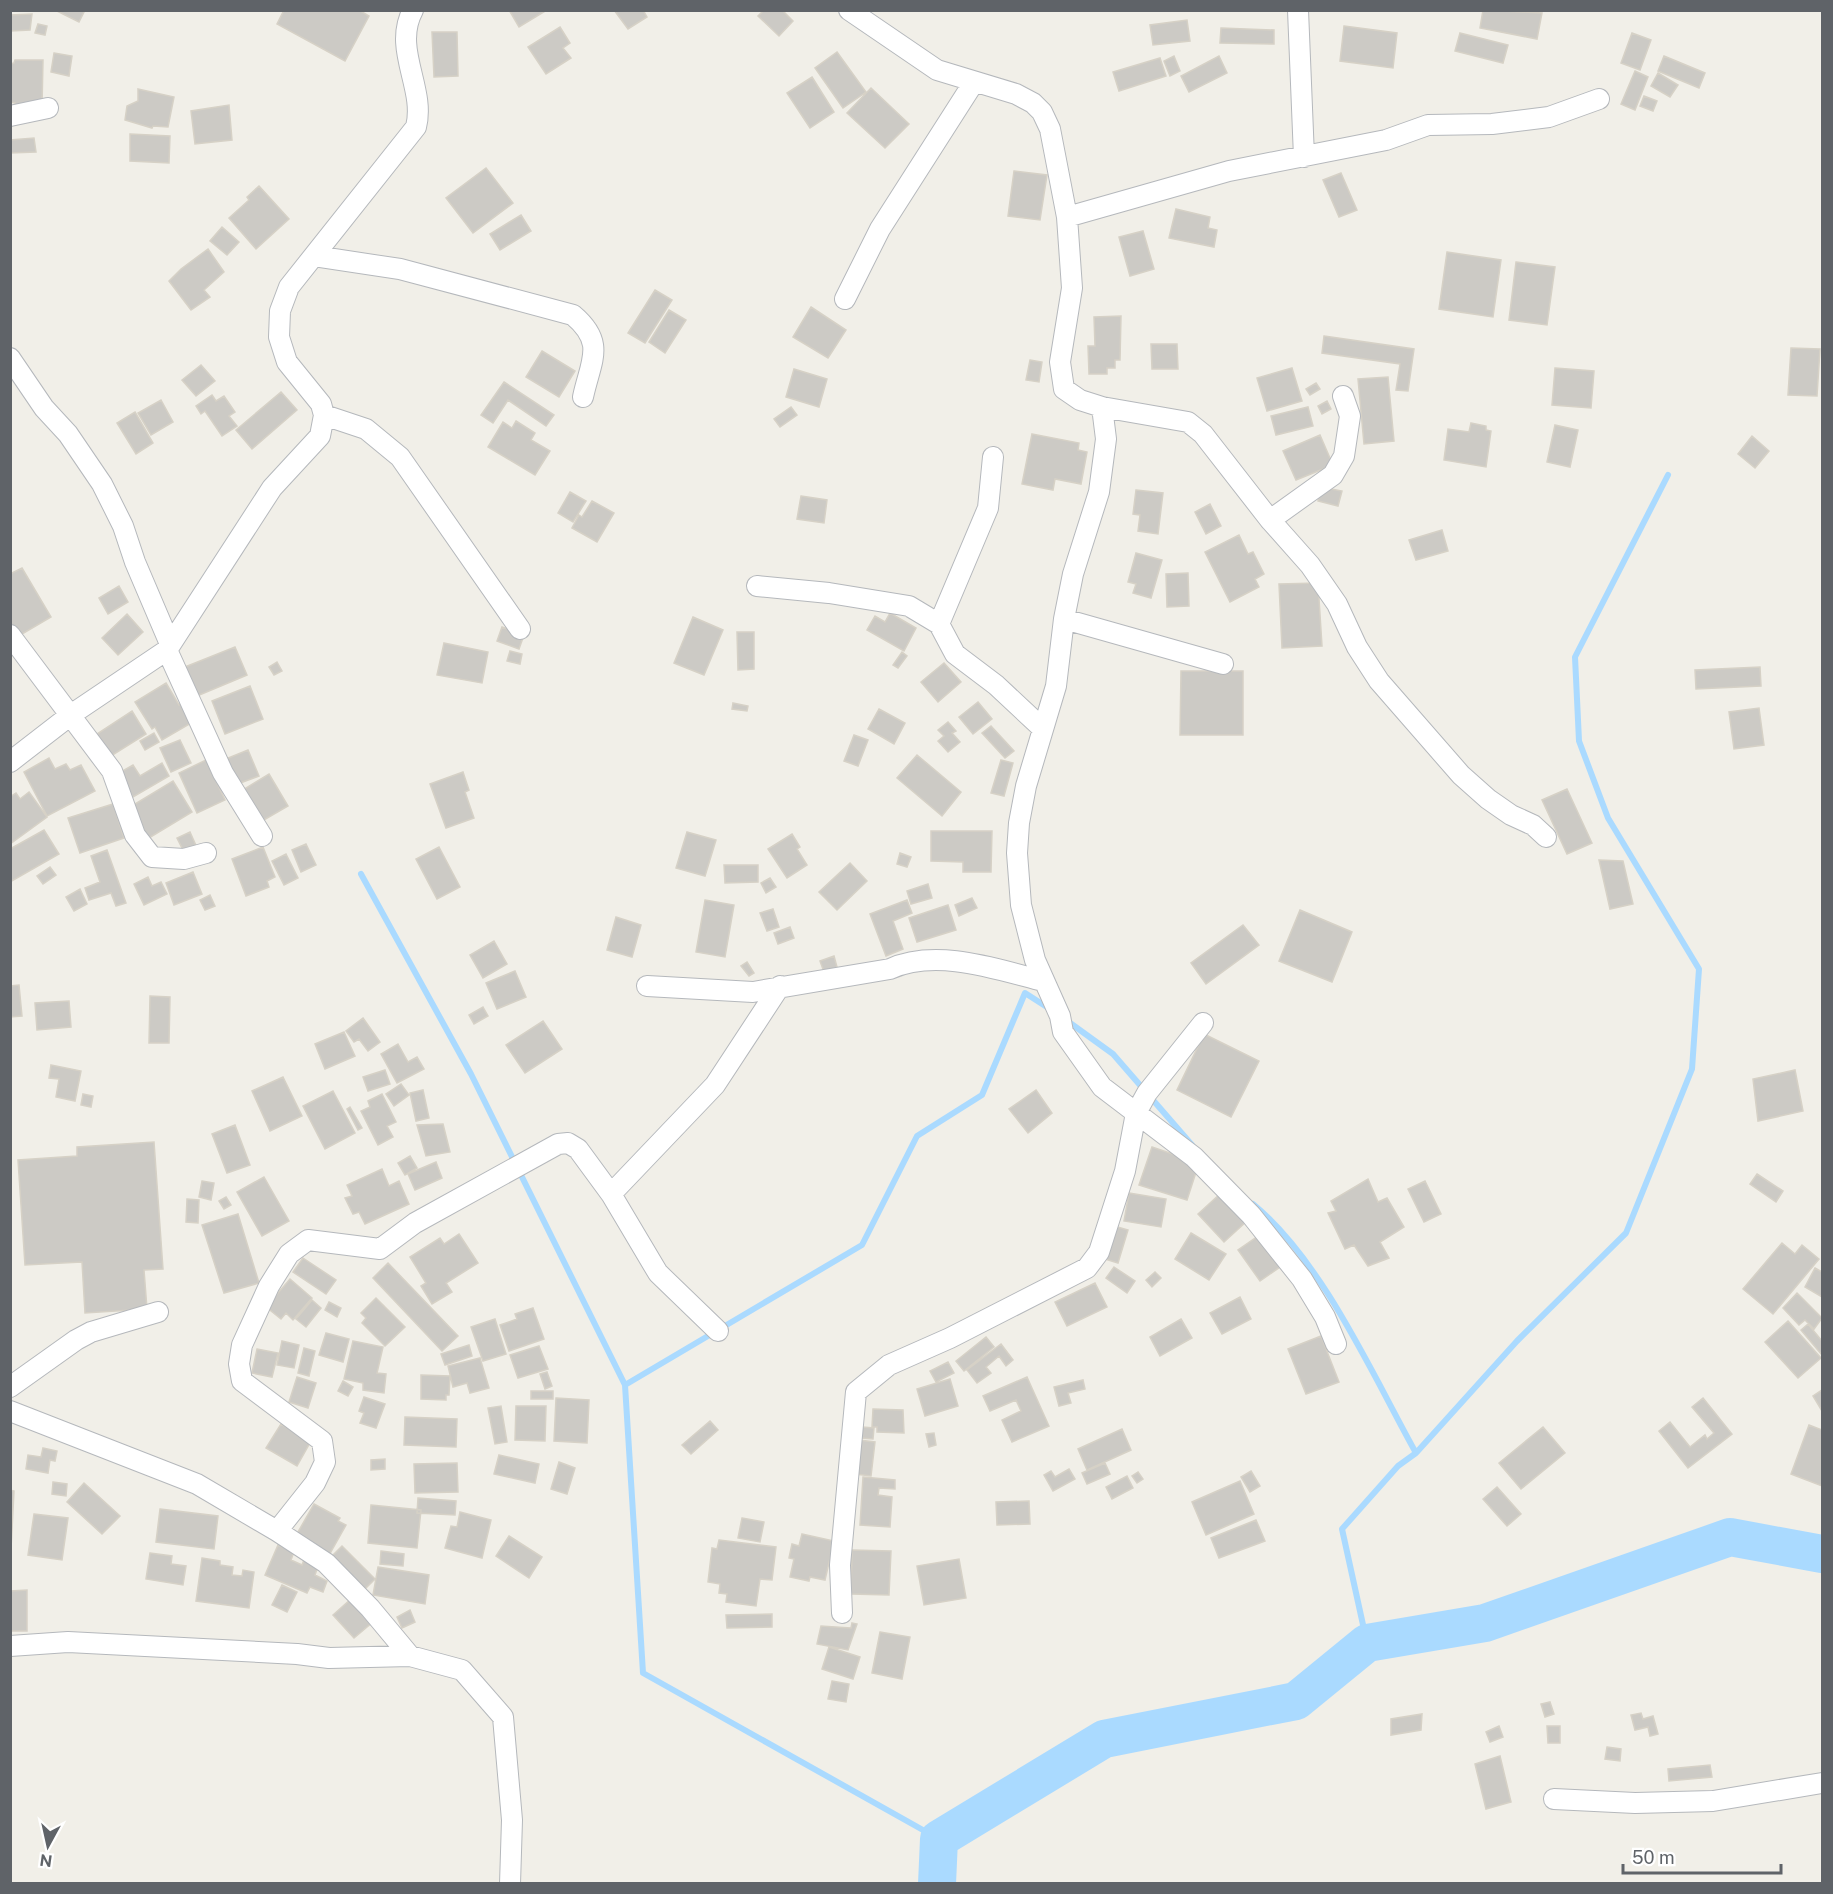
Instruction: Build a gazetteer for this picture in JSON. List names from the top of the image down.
{
  "scale_bar": "50 m",
  "north": "bottom"
}
